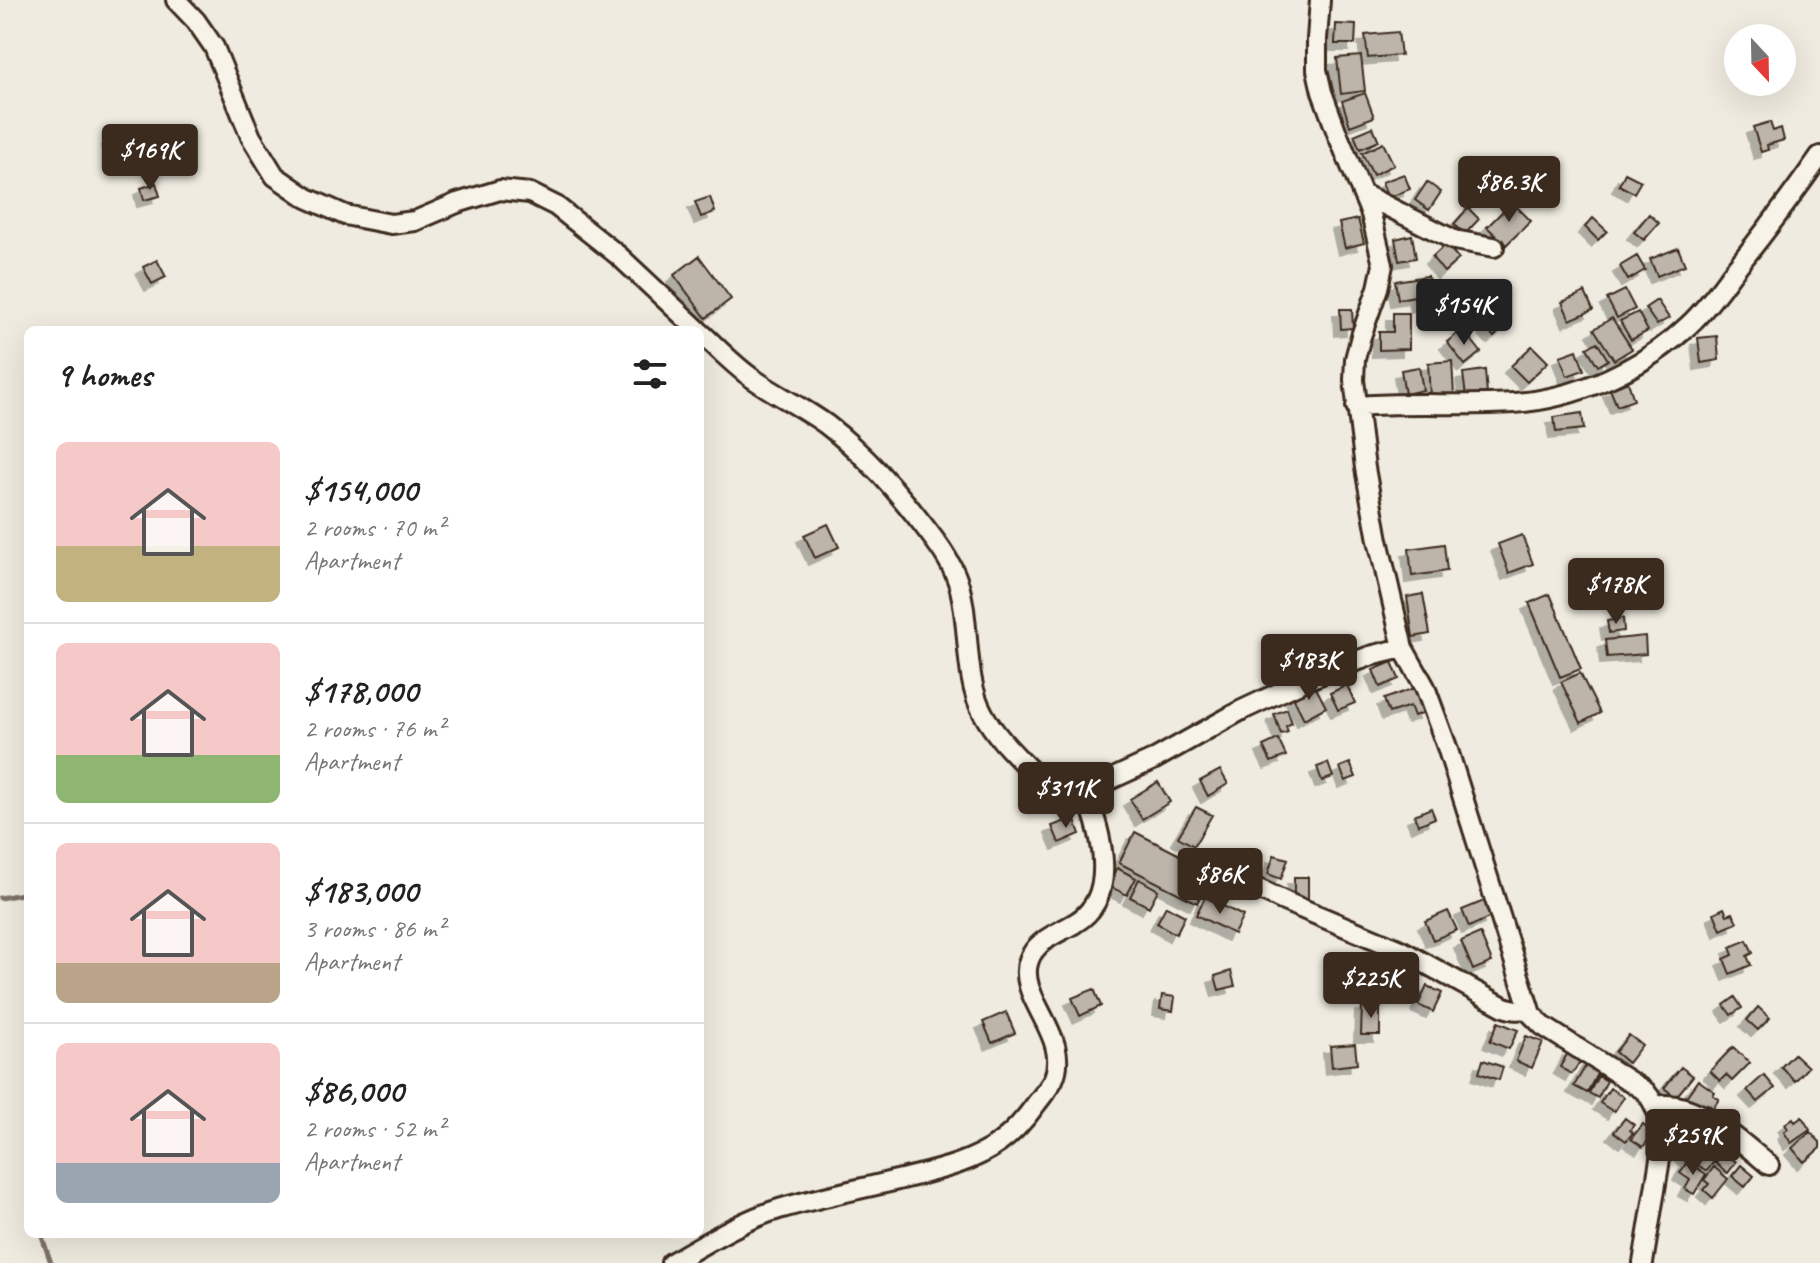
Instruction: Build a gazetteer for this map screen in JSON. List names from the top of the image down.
{
  "north": "bottom",
  "page": {
    "price": [
      "$169K",
      "$86.3K",
      "$154K",
      "$178K",
      "$183K",
      "$311K",
      "$86K",
      "$225K",
      "$259K"
    ],
    "heading": "9 homes",
    "list": [
      {
        "name": "$154,000",
        "note": "2 rooms · 70 m² · Apartment"
      },
      {
        "name": "$178,000",
        "note": "2 rooms · 76 m² · Apartment"
      },
      {
        "name": "$183,000",
        "note": "3 rooms · 86 m² · Apartment"
      },
      {
        "name": "$86,000",
        "note": "2 rooms · 52 m² · Apartment"
      }
    ]
  }
}
